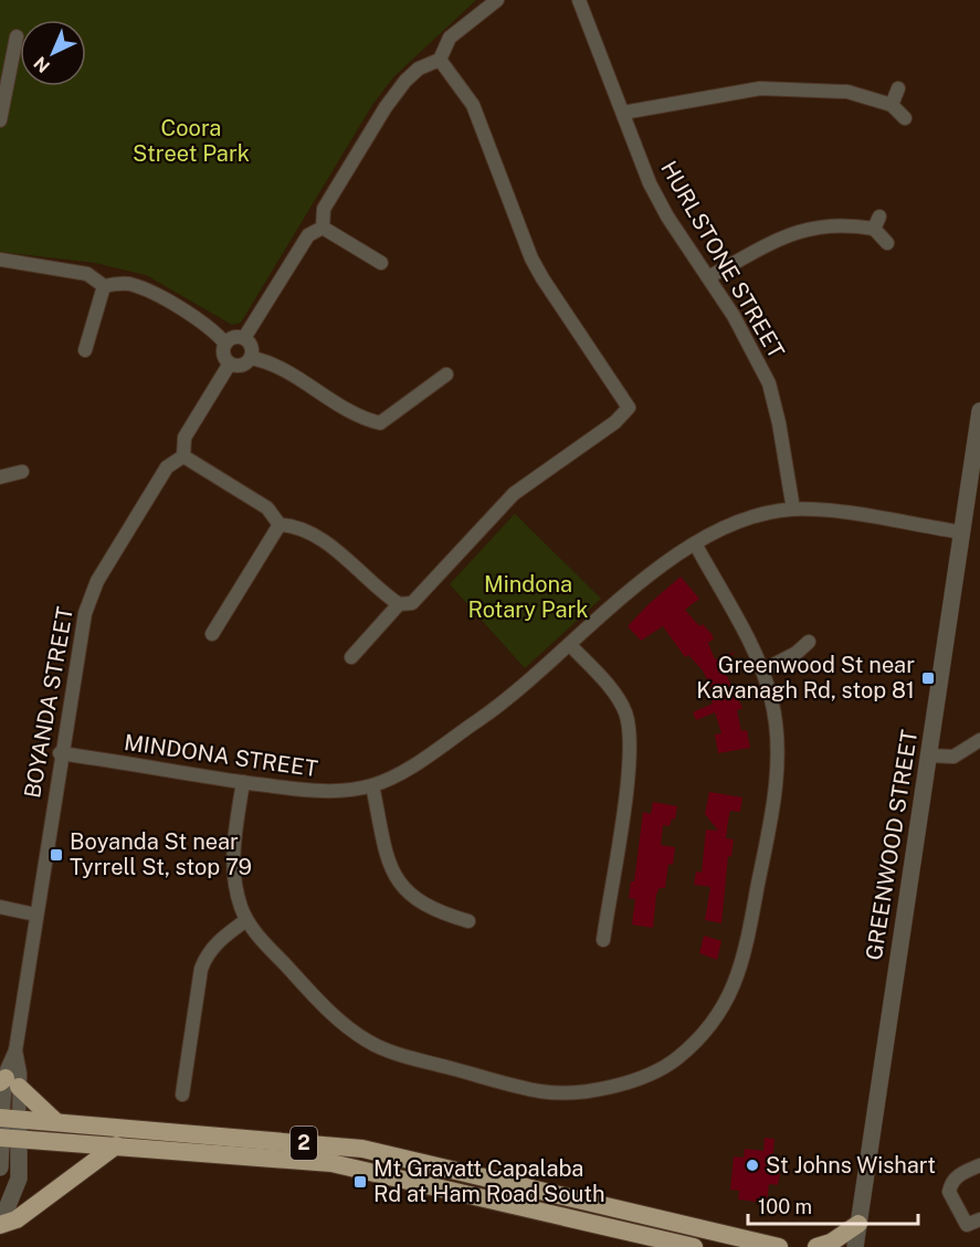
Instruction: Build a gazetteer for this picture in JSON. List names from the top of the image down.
{
  "streets": {
    "highway": ["2"],
    "street": [
      "HURLSTONE STREET",
      "BOYANDA STREET",
      "MINDONA STREET",
      "GREENWOOD STREET"
    ]
  },
  "crossings": [
    ["HURLSTONE STREET", "MINDONA STREET"],
    ["BOYANDA STREET", "MINDONA STREET"],
    ["BOYANDA STREET", "2"],
    ["MINDONA STREET", "GREENWOOD STREET"]
  ],
  "parks": ["Coora Street Park", "Mindona Rotary Park"],
  "places": {
    "transit": ["Greenwood St near Kavanagh Rd, stop 81", "Boyanda St near Tyrrell St, stop 79", "Mt Gravatt Capalaba Rd at Ham Road South"],
    "other": ["St Johns Wishart"]
  },
  "scale_bar": "100 m",
  "north": "bottom left"
}
